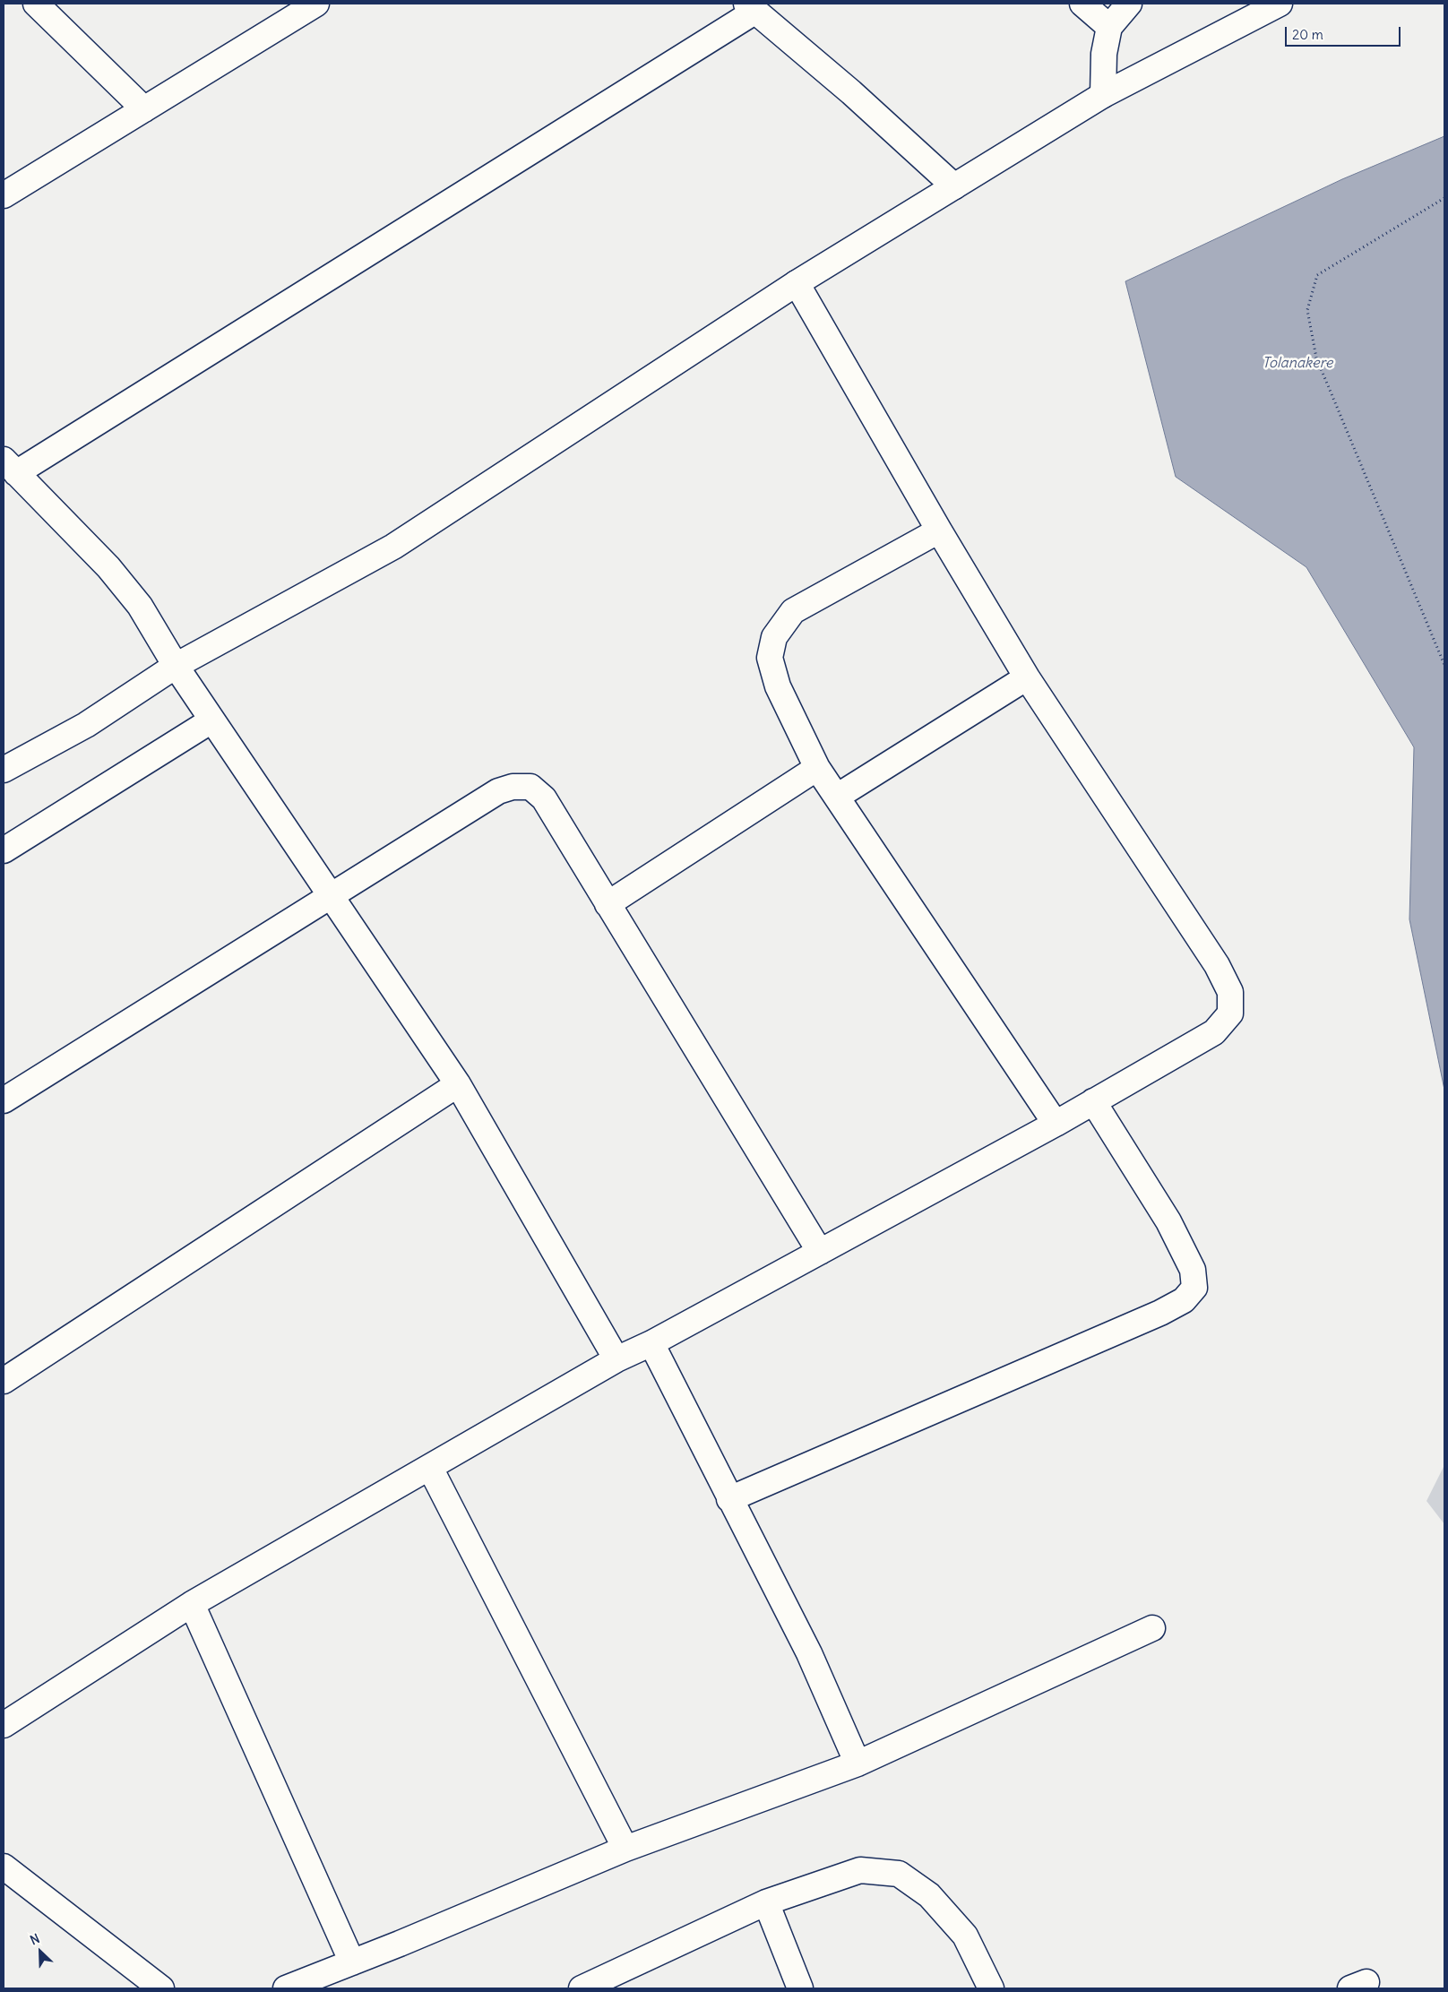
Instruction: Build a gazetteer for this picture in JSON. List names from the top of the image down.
{
  "water": ["Tolanakere"],
  "scale_bar": "20 m",
  "north": "top left"
}
